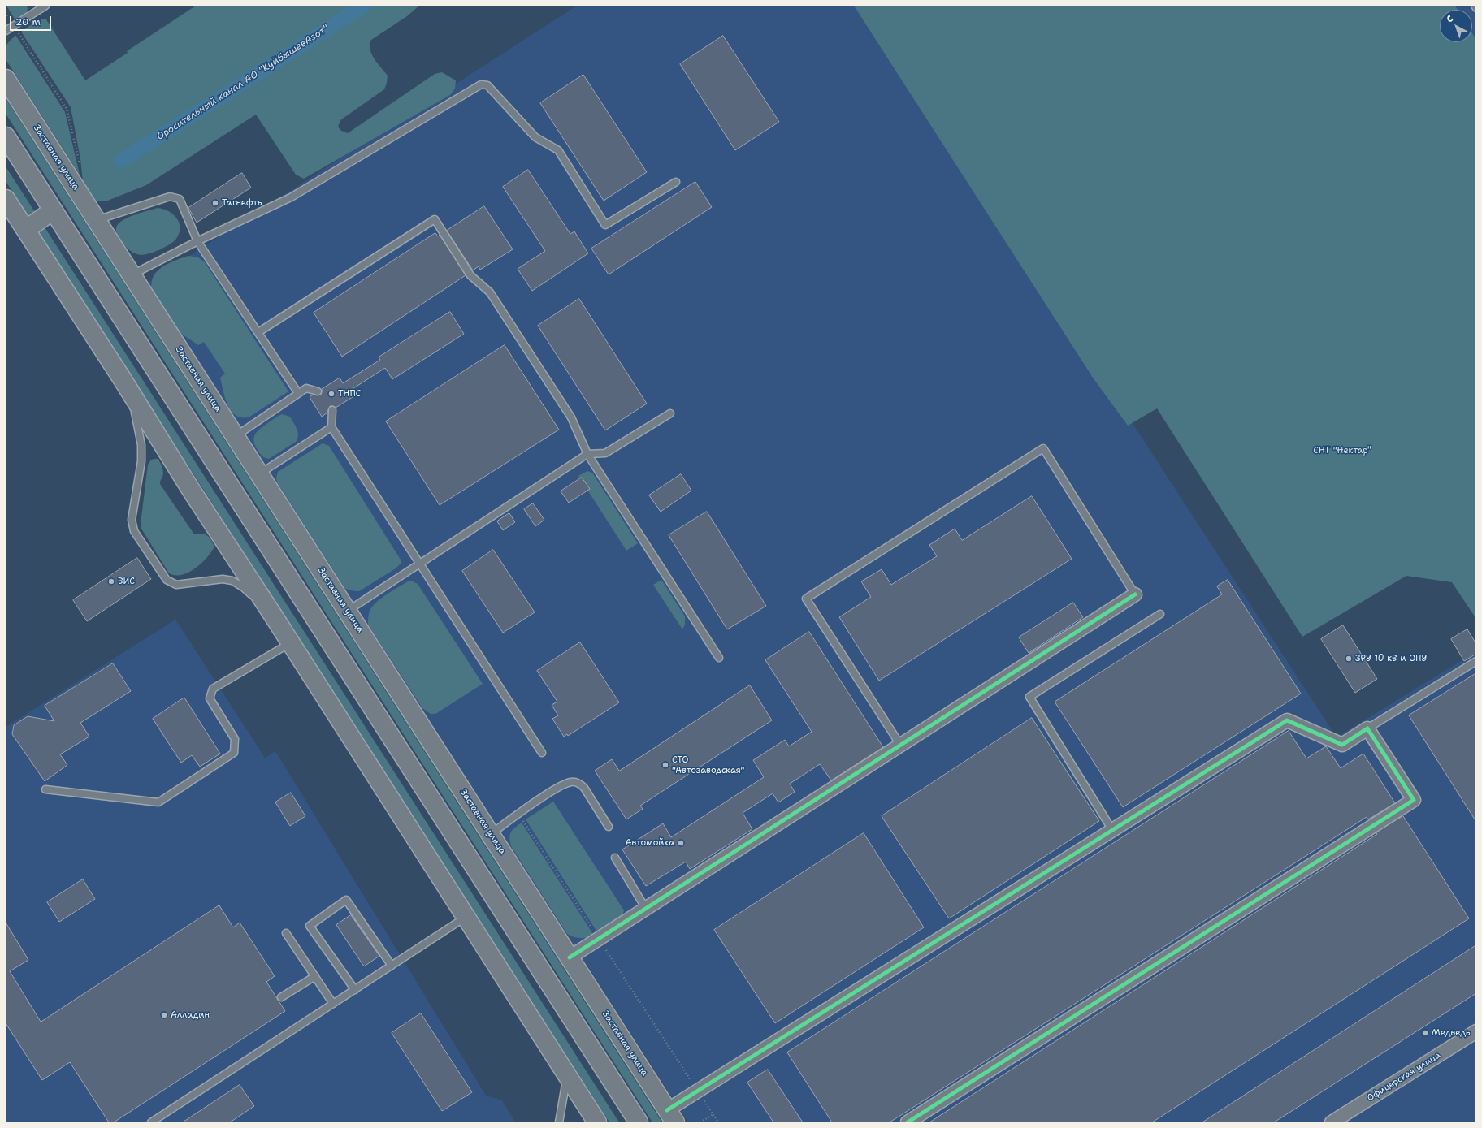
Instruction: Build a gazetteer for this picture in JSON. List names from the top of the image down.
{
  "streets": {
    "main road": ["Заставная улица"],
    "street": ["Офицерская улица"]
  },
  "water": ["Оросительный канал АО \"КуйбышевАзот\""],
  "parks": ["СНТ \"Нектар\""],
  "places": [
    "Татнефть",
    "ТНПС",
    "ВИС",
    "ЗРУ 10 кВ и ОПУ",
    "СТО \"Автозаводская\"",
    "Автомойка",
    "Алладин",
    "Медведь"
  ],
  "scale_bar": "20 m",
  "north": "top left"
}
